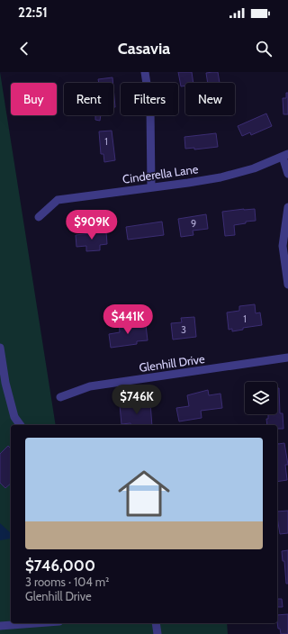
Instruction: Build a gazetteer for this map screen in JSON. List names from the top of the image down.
{
  "streets": {
    "street": ["Cinderella Lane", "Glenhill Drive"]
  },
  "house_numbers": [
    "1",
    "9",
    "1",
    "3"
  ],
  "page": {
    "status": "22:51",
    "header": "Casavia",
    "chip": [
      "Buy",
      "Rent",
      "Filters",
      "New"
    ],
    "price": ["$909K", "$441K", "$746K"],
    "list": [
      {
        "name": "$746,000",
        "note": "3 rooms · 104 m² · Glenhill Drive"
      }
    ]
  }
}
